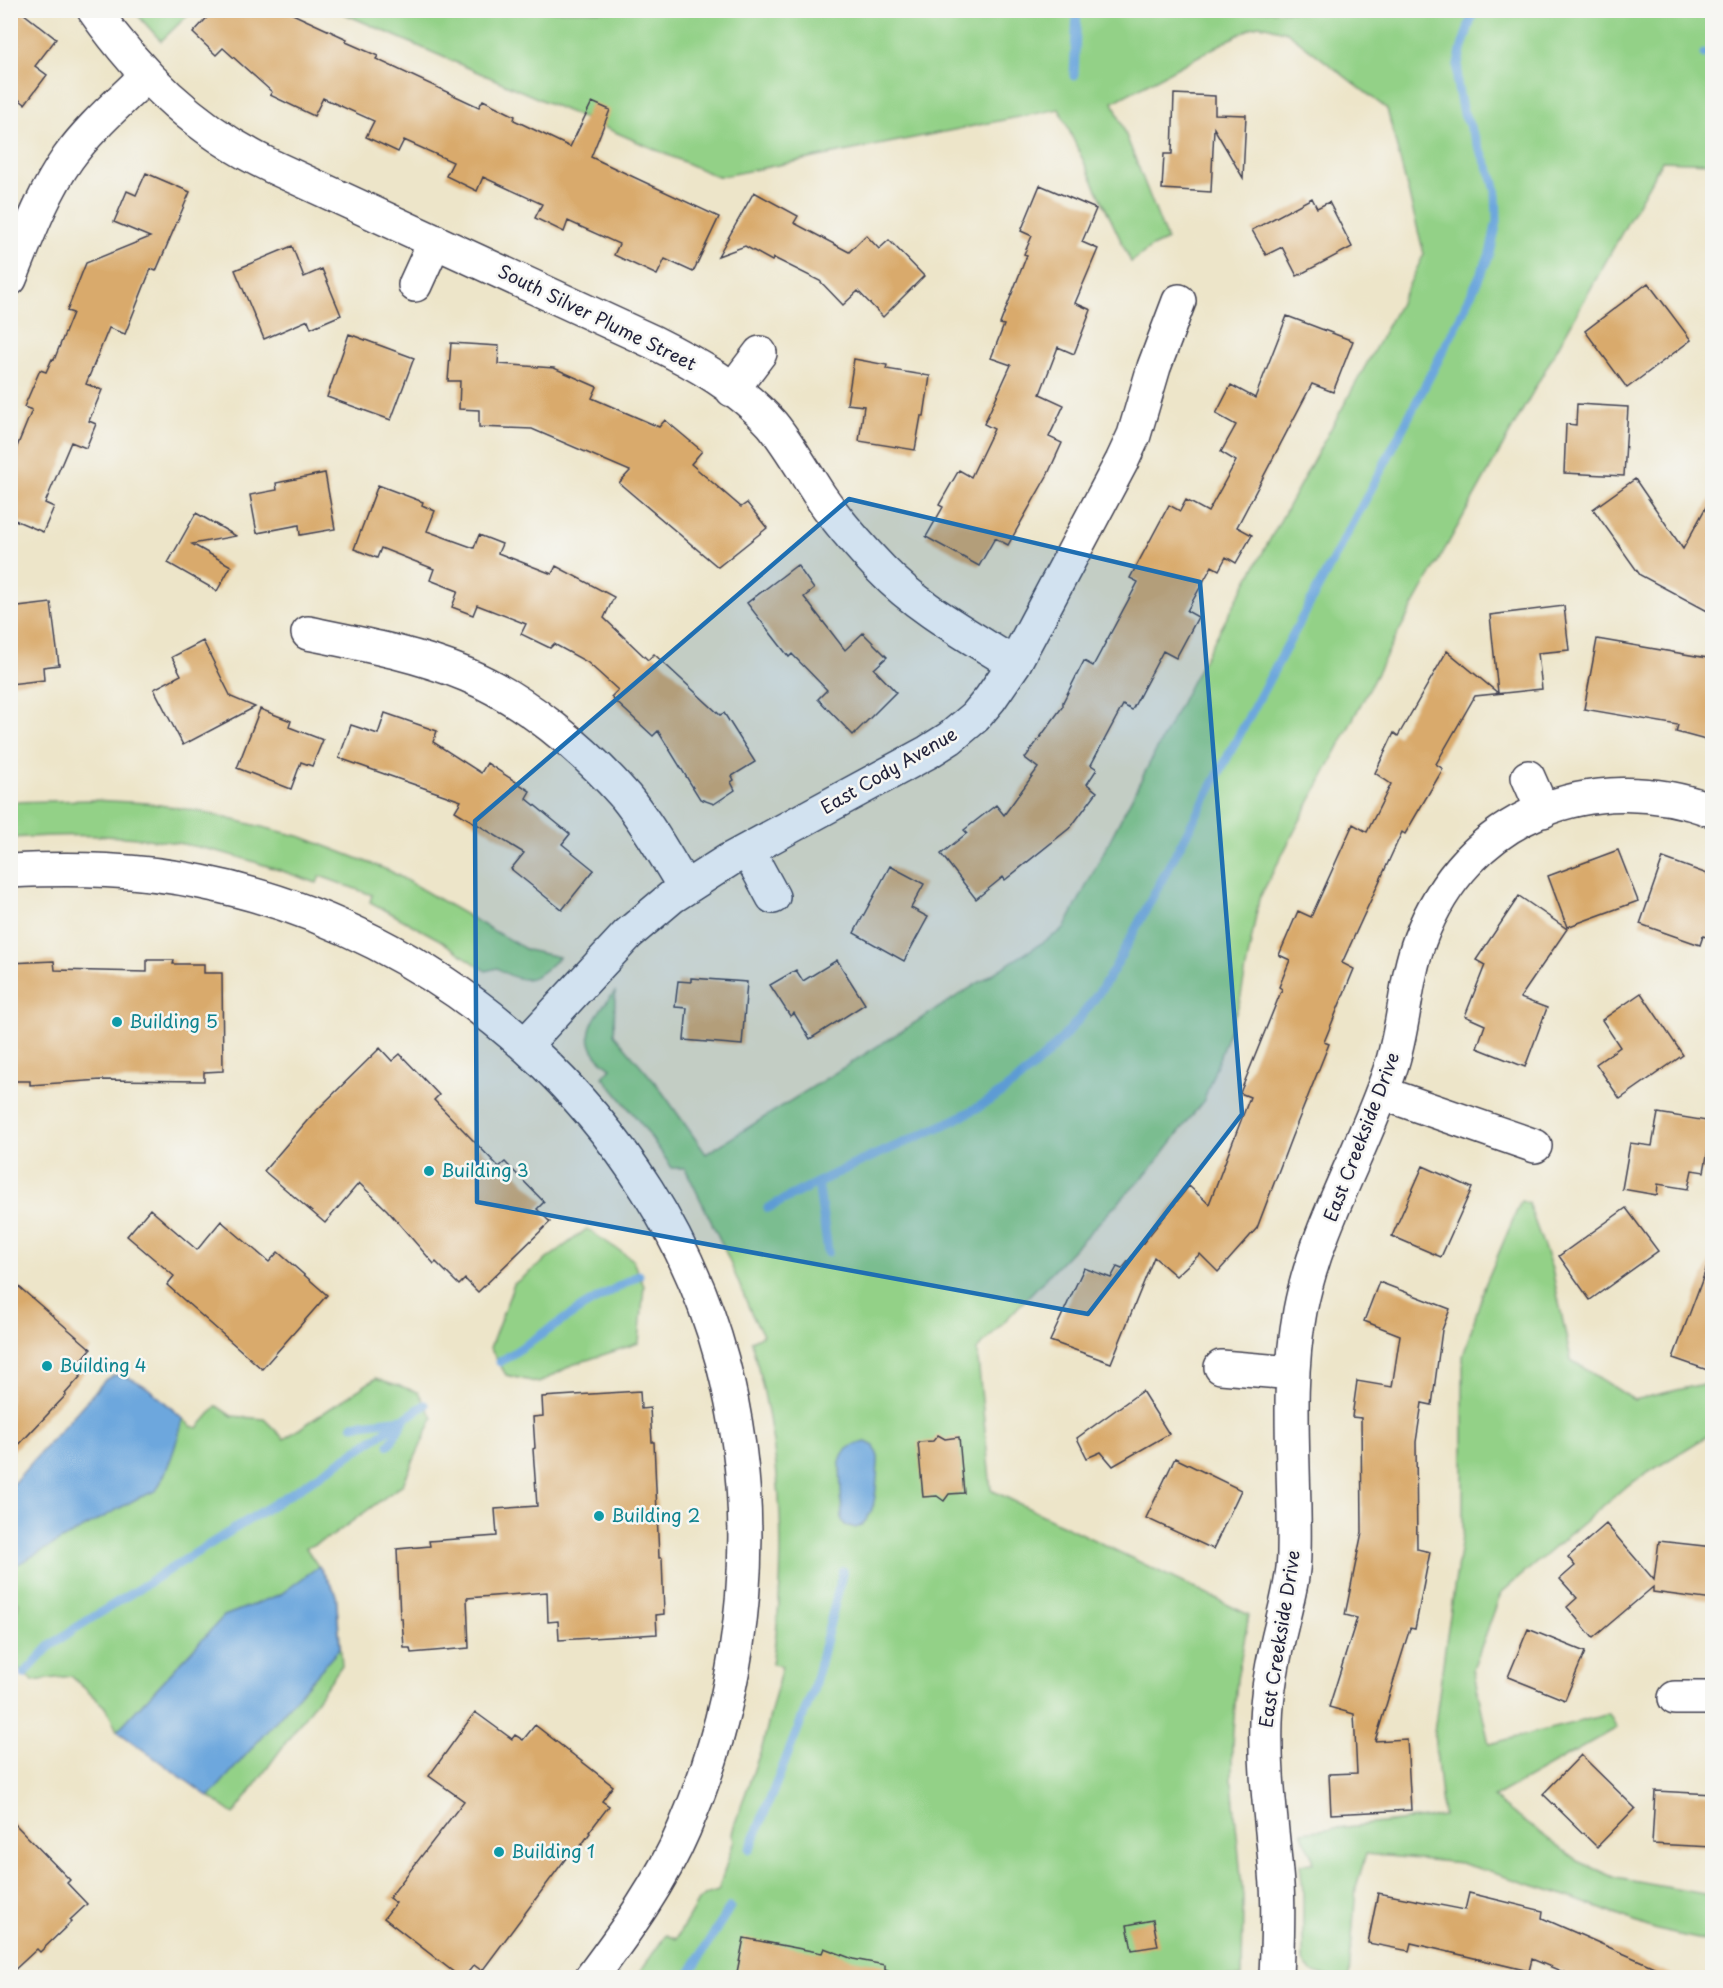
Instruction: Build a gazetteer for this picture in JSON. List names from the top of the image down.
{
  "streets": {
    "street": ["South Silver Plume Street", "East Cody Avenue", "East Creekside Drive"]
  },
  "crossings": [
    ["South Silver Plume Street", "East Cody Avenue"]
  ],
  "places": [
    "Building 5",
    "Building 3",
    "Building 4",
    "Building 2",
    "Building 1"
  ]
}
